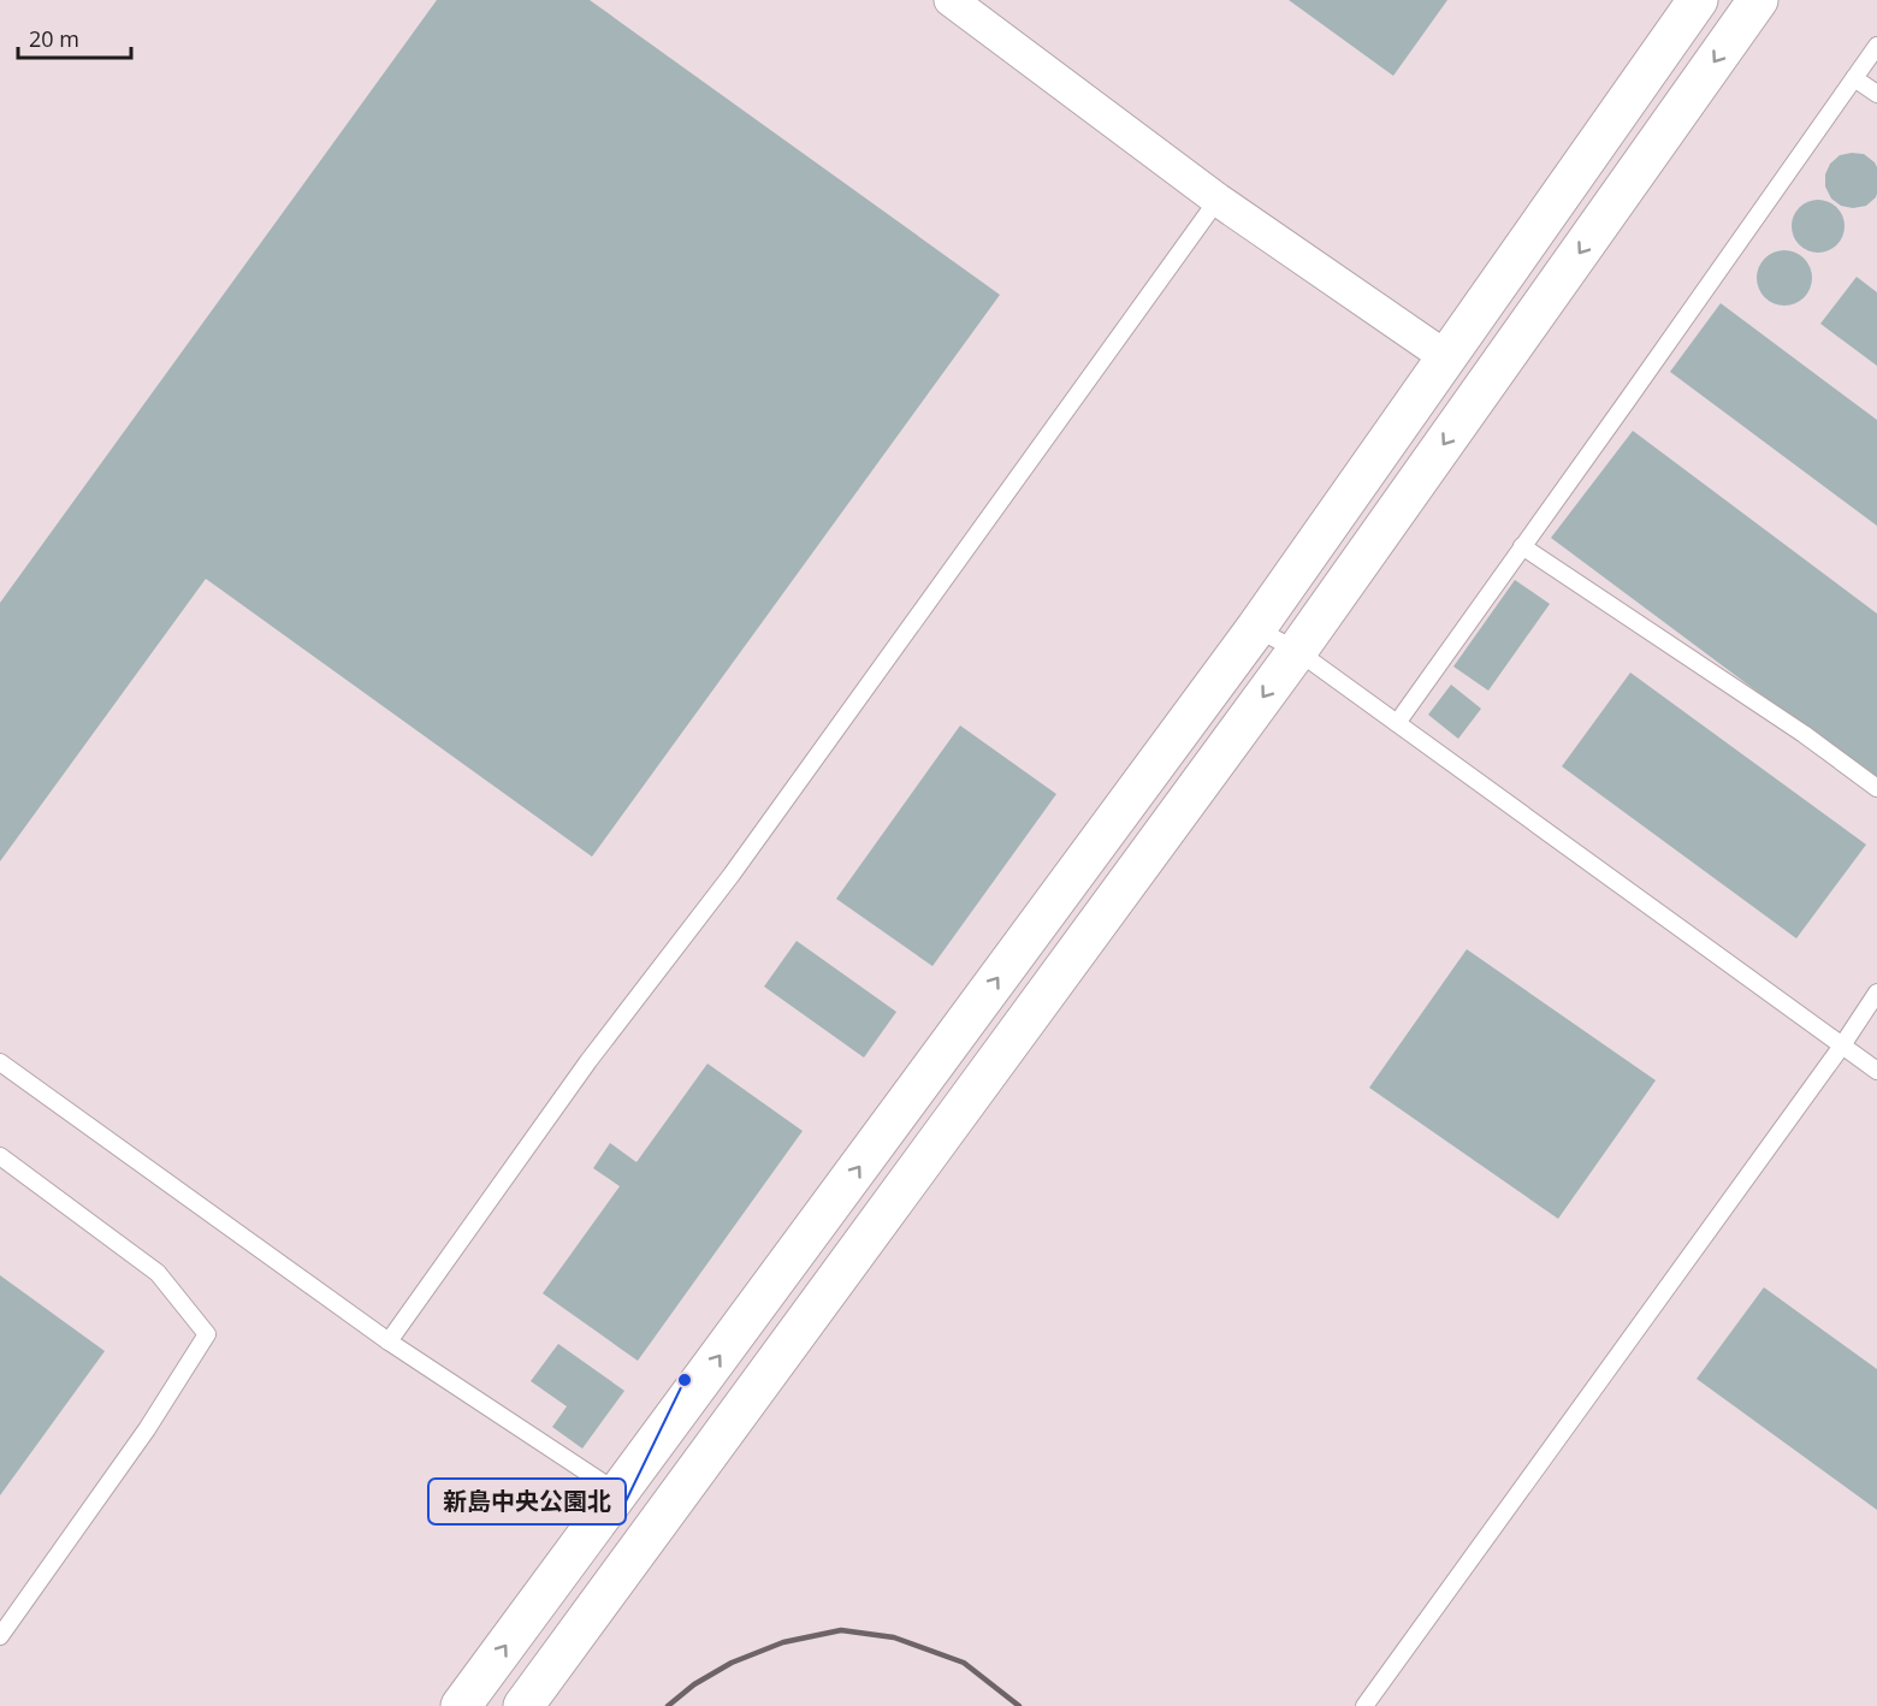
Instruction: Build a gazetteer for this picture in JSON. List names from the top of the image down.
{
  "places": ["新島中央公園北"],
  "scale_bar": "20 m"
}
